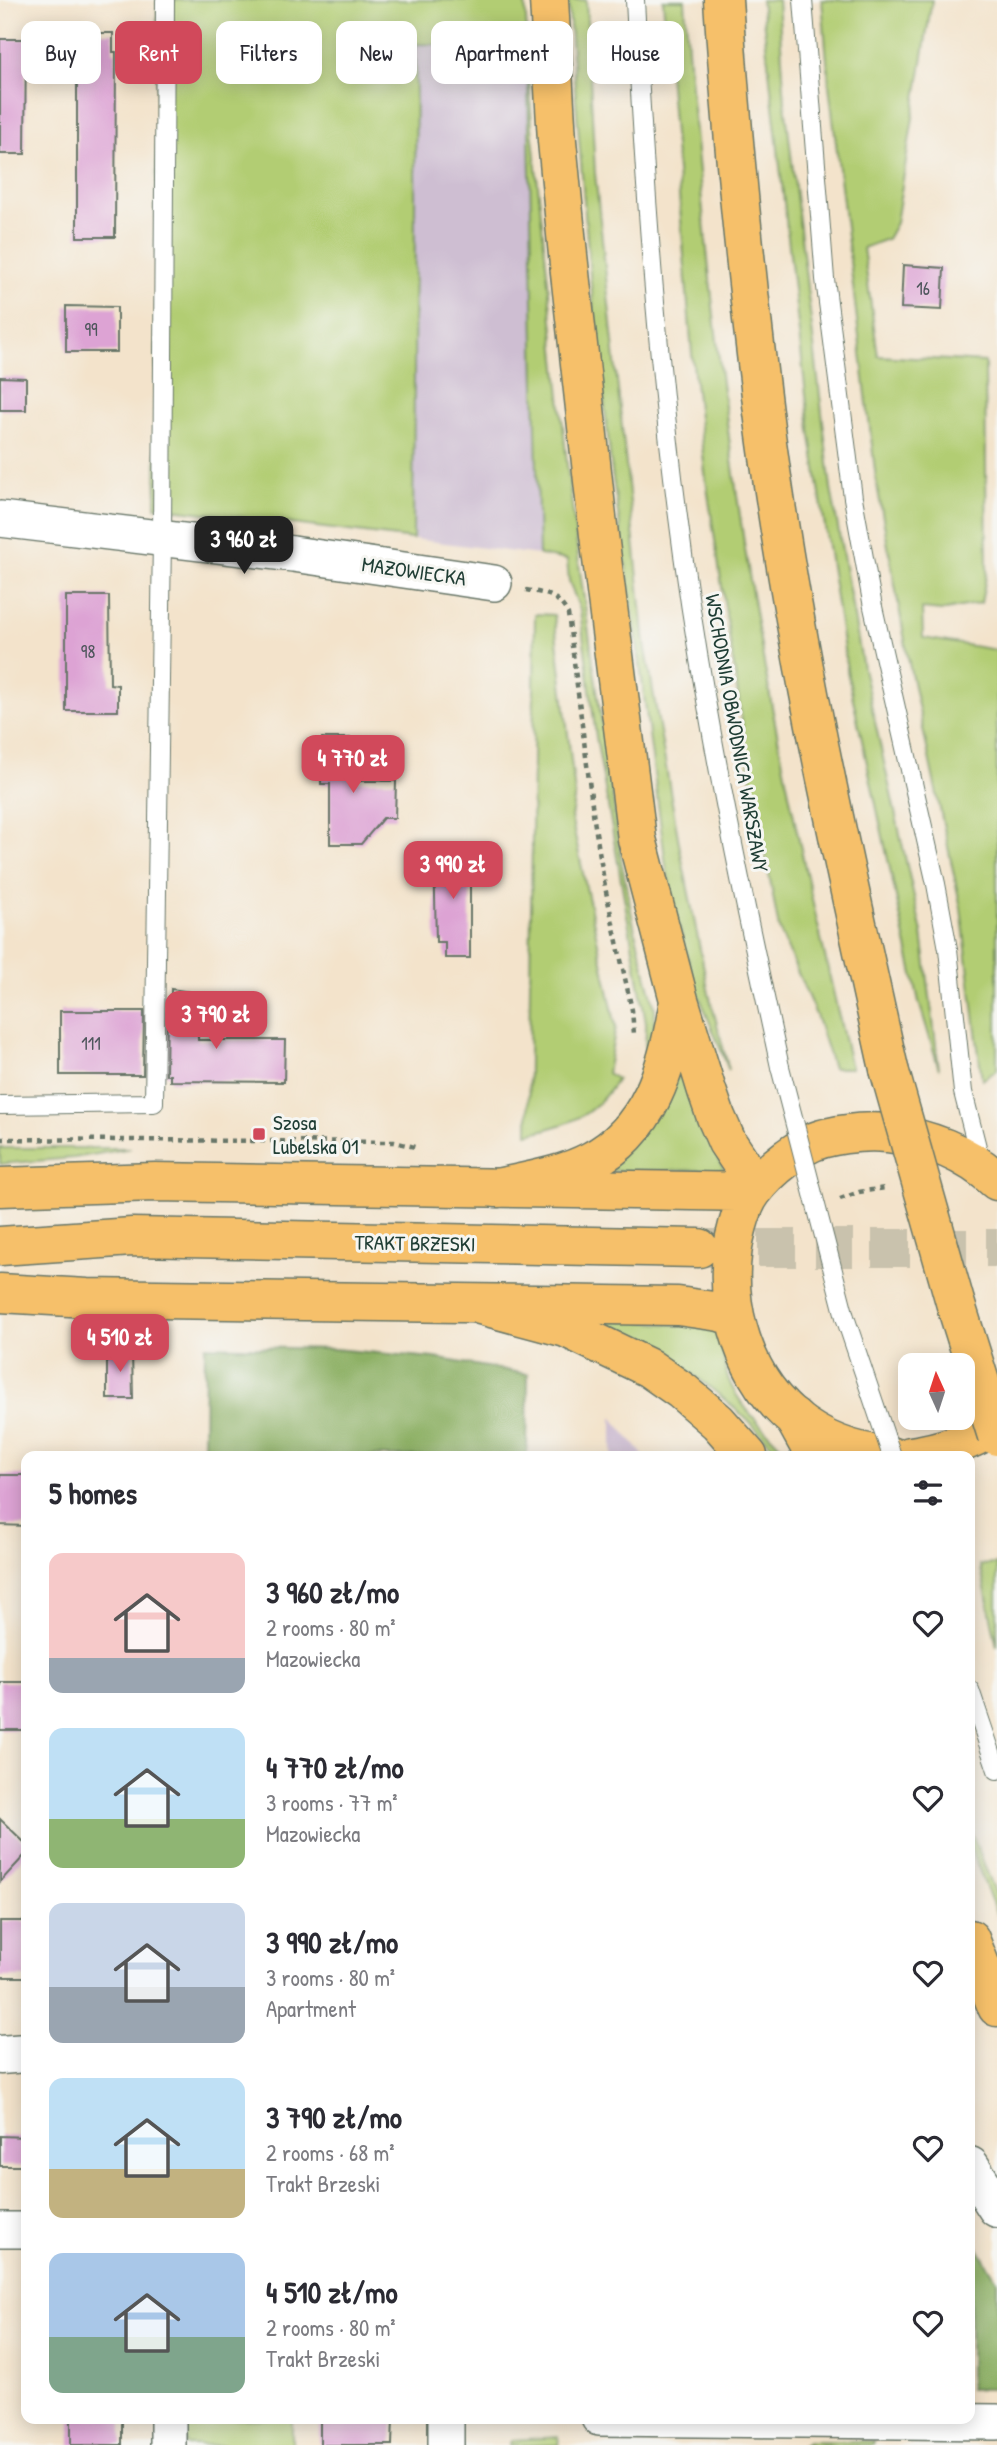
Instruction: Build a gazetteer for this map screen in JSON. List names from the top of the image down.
{
  "streets": {
    "main road": ["TRAKT BRZESKI"],
    "street": ["MAZOWIECKA"],
    "lane": ["WSCHODNIA OBWODNICA WARSZAWY"]
  },
  "places": {
    "transit": ["Szosa Lubelska 01"]
  },
  "house_numbers": [
    "16",
    "99",
    "98",
    "111"
  ],
  "north": "top",
  "page": {
    "chip": [
      "Buy",
      "Rent",
      "Filters",
      "New",
      "Apartment",
      "House"
    ],
    "price": [
      "3 960 zł",
      "4 770 zł",
      "3 990 zł",
      "3 790 zł",
      "4 510 zł"
    ],
    "heading": "5 homes",
    "list": [
      {
        "name": "3 960 zł/mo",
        "note": "2 rooms · 80 m² · Mazowiecka"
      },
      {
        "name": "4 770 zł/mo",
        "note": "3 rooms · 77 m² · Mazowiecka"
      },
      {
        "name": "3 990 zł/mo",
        "note": "3 rooms · 80 m² · Apartment"
      },
      {
        "name": "3 790 zł/mo",
        "note": "2 rooms · 68 m² · Trakt Brzeski"
      },
      {
        "name": "4 510 zł/mo",
        "note": "2 rooms · 80 m² · Trakt Brzeski"
      }
    ]
  }
}
